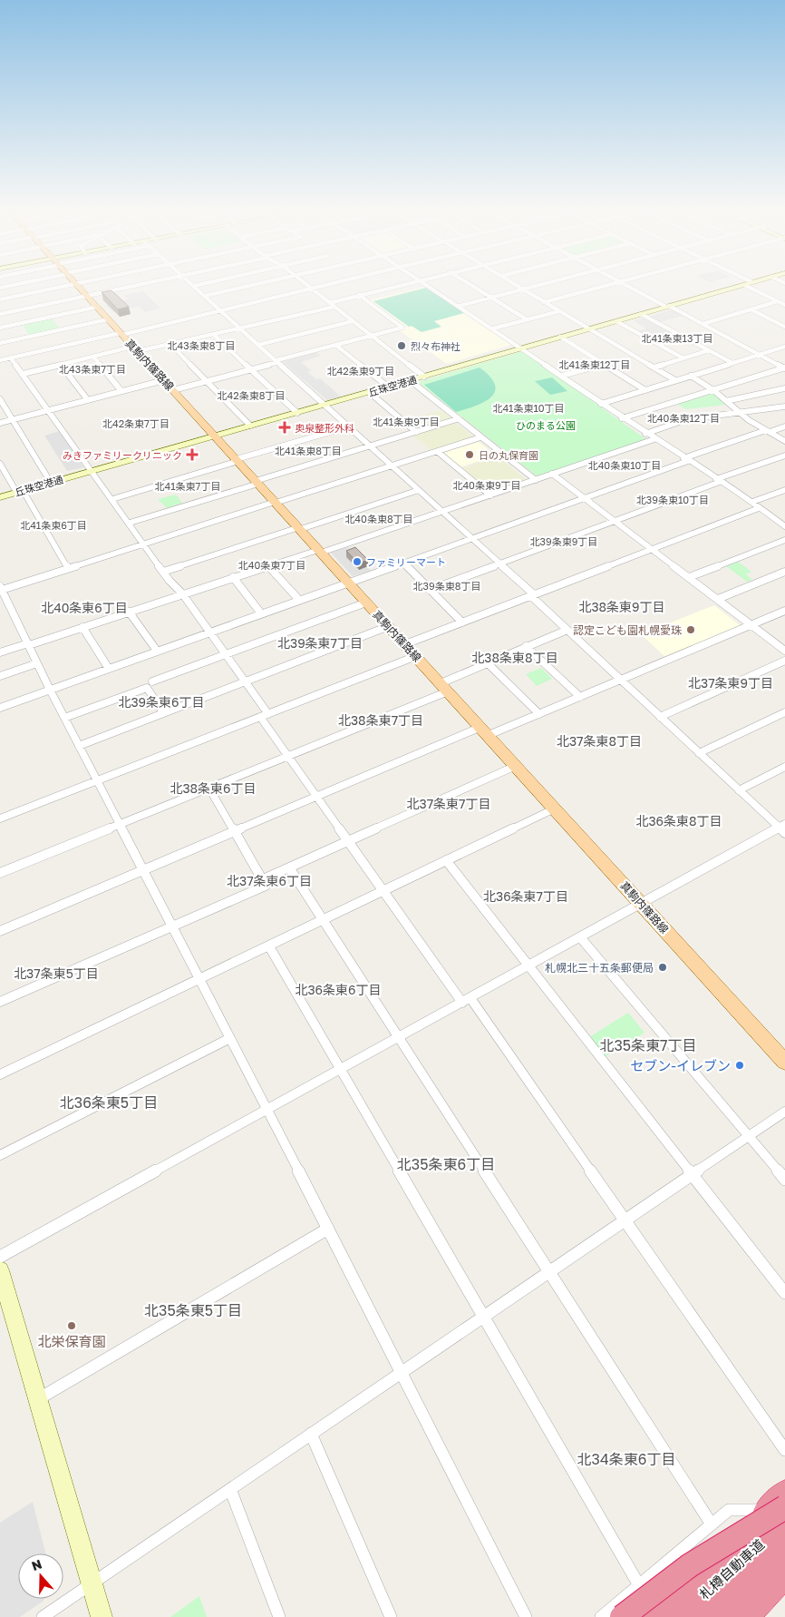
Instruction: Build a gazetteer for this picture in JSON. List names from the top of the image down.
{
  "streets": {
    "highway": ["札樽自動車道"],
    "main road": ["真駒内篠路線", "丘珠空港通"]
  },
  "crossings": [
    ["真駒内篠路線", "丘珠空港通"]
  ],
  "districts": [
    "北41条東13丁目",
    "北43条東8丁目",
    "北41条東12丁目",
    "北43条東7丁目",
    "北42条東9丁目",
    "北42条東8丁目",
    "北41条東10丁目",
    "北40条東12丁目",
    "北41条東9丁目",
    "北42条東7丁目",
    "北41条東8丁目",
    "北40条東10丁目",
    "北40条東9丁目",
    "北41条東7丁目",
    "北39条東10丁目",
    "北40条東8丁目",
    "北41条東6丁目",
    "北39条東9丁目",
    "北40条東7丁目",
    "北39条東8丁目",
    "北38条東9丁目",
    "北40条東6丁目",
    "北39条東7丁目",
    "北38条東8丁目",
    "北37条東9丁目",
    "北39条東6丁目",
    "北38条東7丁目",
    "北37条東8丁目",
    "北38条東6丁目",
    "北37条東7丁目",
    "北36条東8丁目",
    "北37条東6丁目",
    "北36条東7丁目",
    "北37条東5丁目",
    "北36条東6丁目",
    "北35条東7丁目",
    "北36条東5丁目",
    "北35条東6丁目",
    "北35条東5丁目",
    "北34条東6丁目"
  ],
  "parks": ["ひのまる公園"],
  "places": {
    "other": [
      "烈々布神社",
      "日の丸保育園",
      "ファミリーマート",
      "認定こども園札幌愛珠",
      "札幌北三十五条郵便局",
      "セブン-イレブン",
      "北栄保育園"
    ],
    "health": ["奥泉整形外科", "みきファミリークリニック"]
  },
  "north": "top"
}
